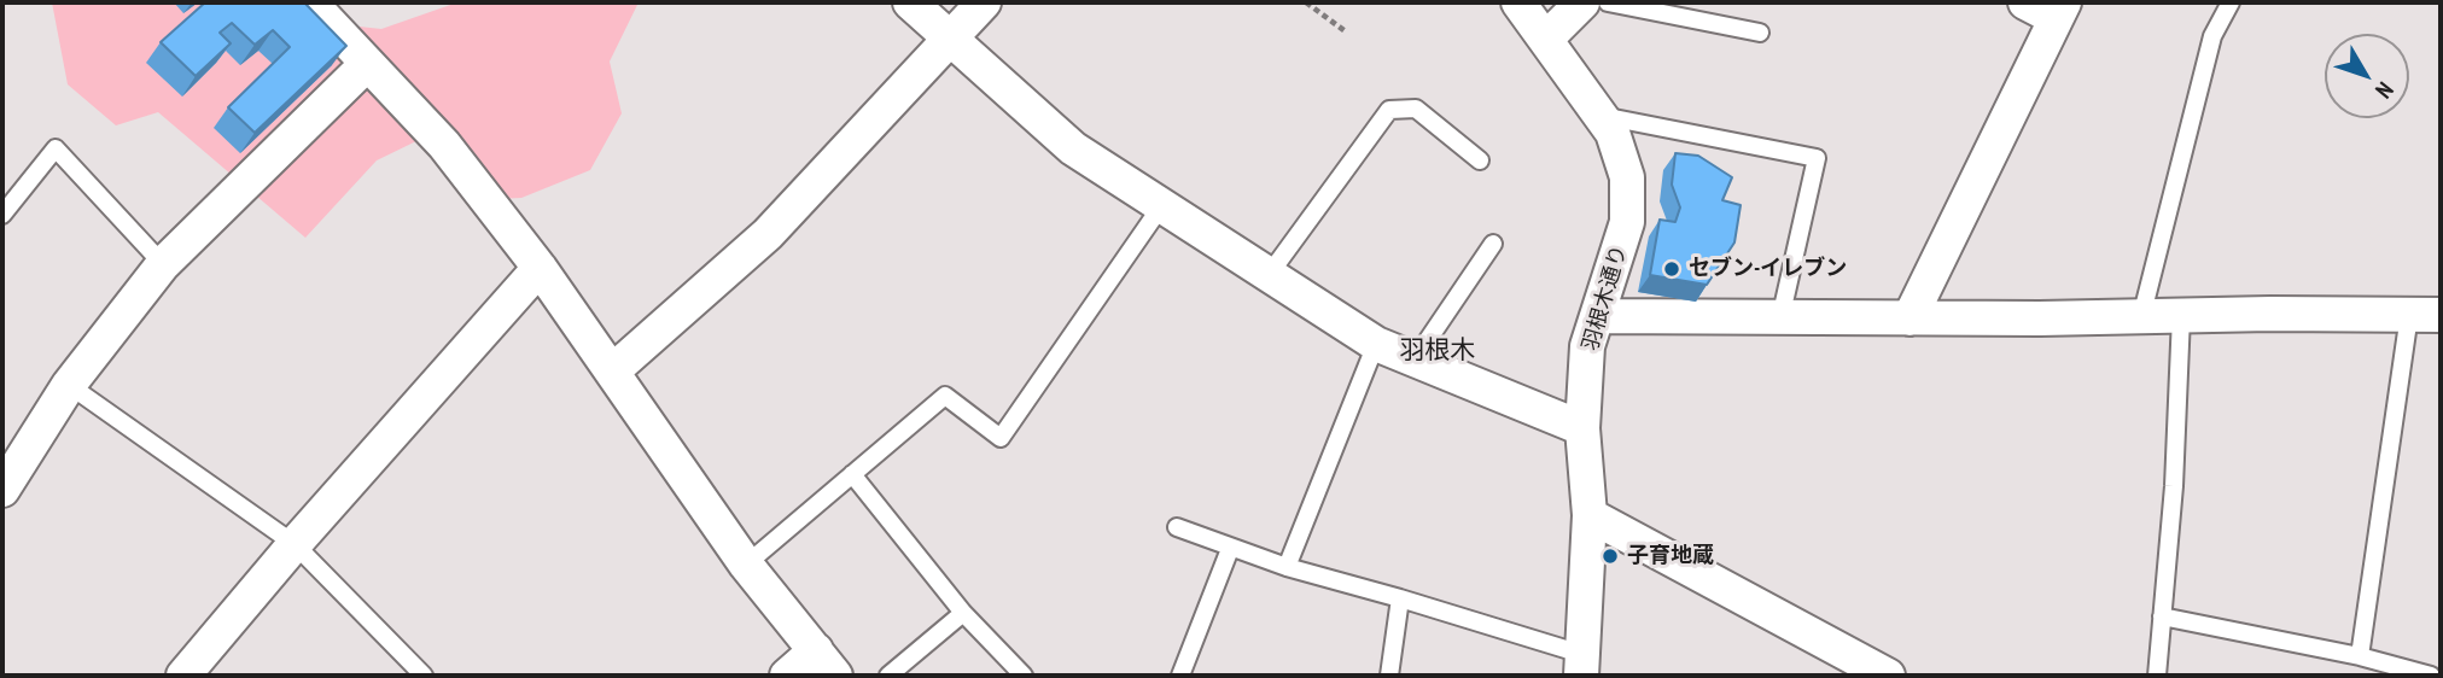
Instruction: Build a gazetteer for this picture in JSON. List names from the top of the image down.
{
  "streets": {
    "street": ["羽根木通り"]
  },
  "districts": ["羽根木"],
  "places": ["セブン-イレブン", "子育地蔵"],
  "north": "bottom right"
}
